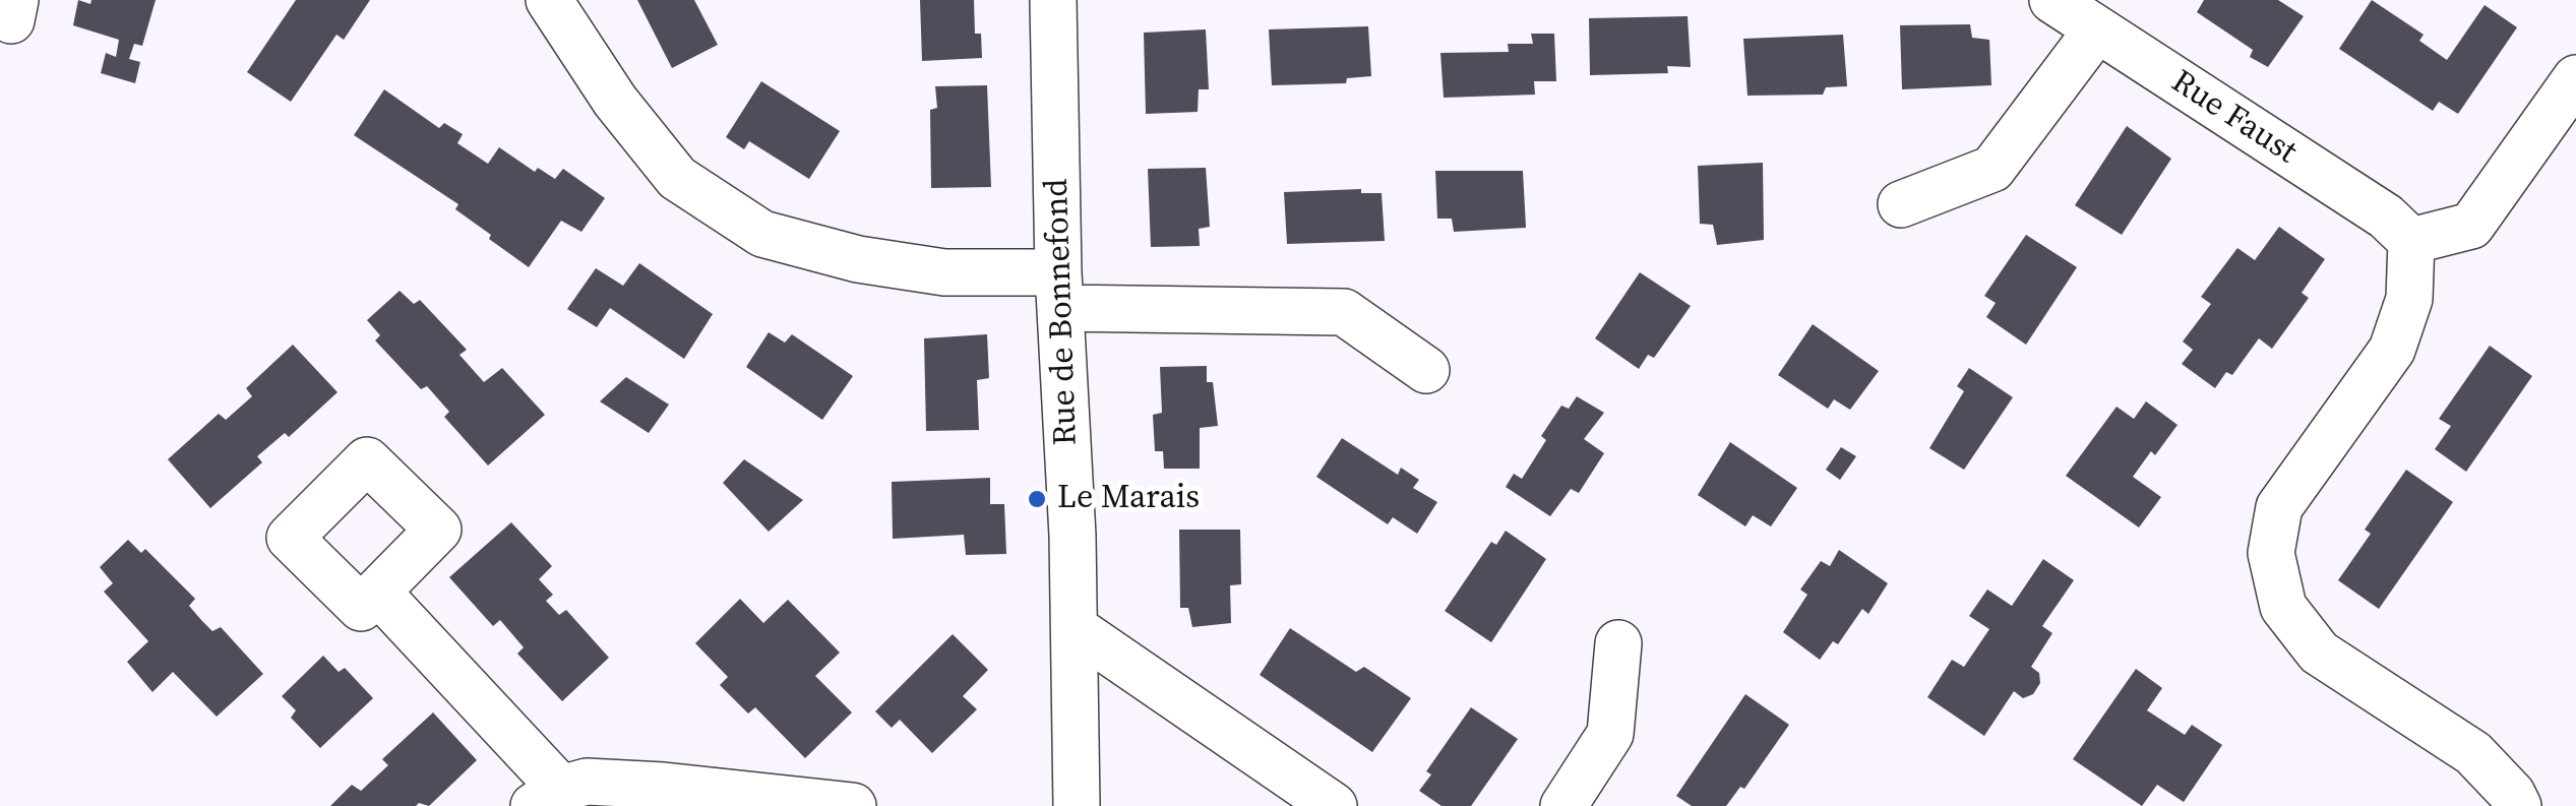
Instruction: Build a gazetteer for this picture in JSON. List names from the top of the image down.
{
  "streets": {
    "street": ["Rue Faust", "Rue de Bonnefond"]
  },
  "places": ["Le Marais"]
}
